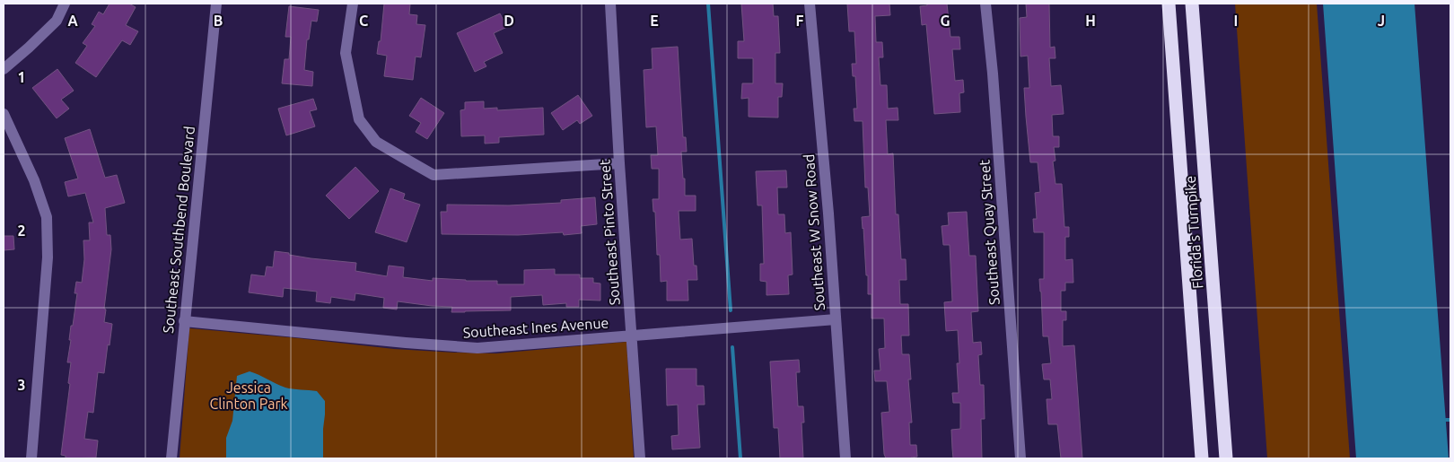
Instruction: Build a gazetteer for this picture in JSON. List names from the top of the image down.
{
  "streets": {
    "highway": ["Florida's Turnpike"],
    "street": [
      "Southeast Southbend Boulevard",
      "Southeast Pinto Street",
      "Southeast W Snow Road",
      "Southeast Quay Street",
      "Southeast Ines Avenue"
    ]
  },
  "crossings": [
    ["Southeast Southbend Boulevard", "Southeast Ines Avenue"],
    ["Southeast Pinto Street", "Southeast Ines Avenue"],
    ["Southeast W Snow Road", "Southeast Ines Avenue"]
  ],
  "parks": ["Jessica Clinton Park"],
  "grid": {
    "columns": [
      "A",
      "B",
      "C",
      "D",
      "E",
      "F",
      "G",
      "H",
      "I",
      "J"
    ],
    "rows": ["1", "2", "3"]
  }
}
